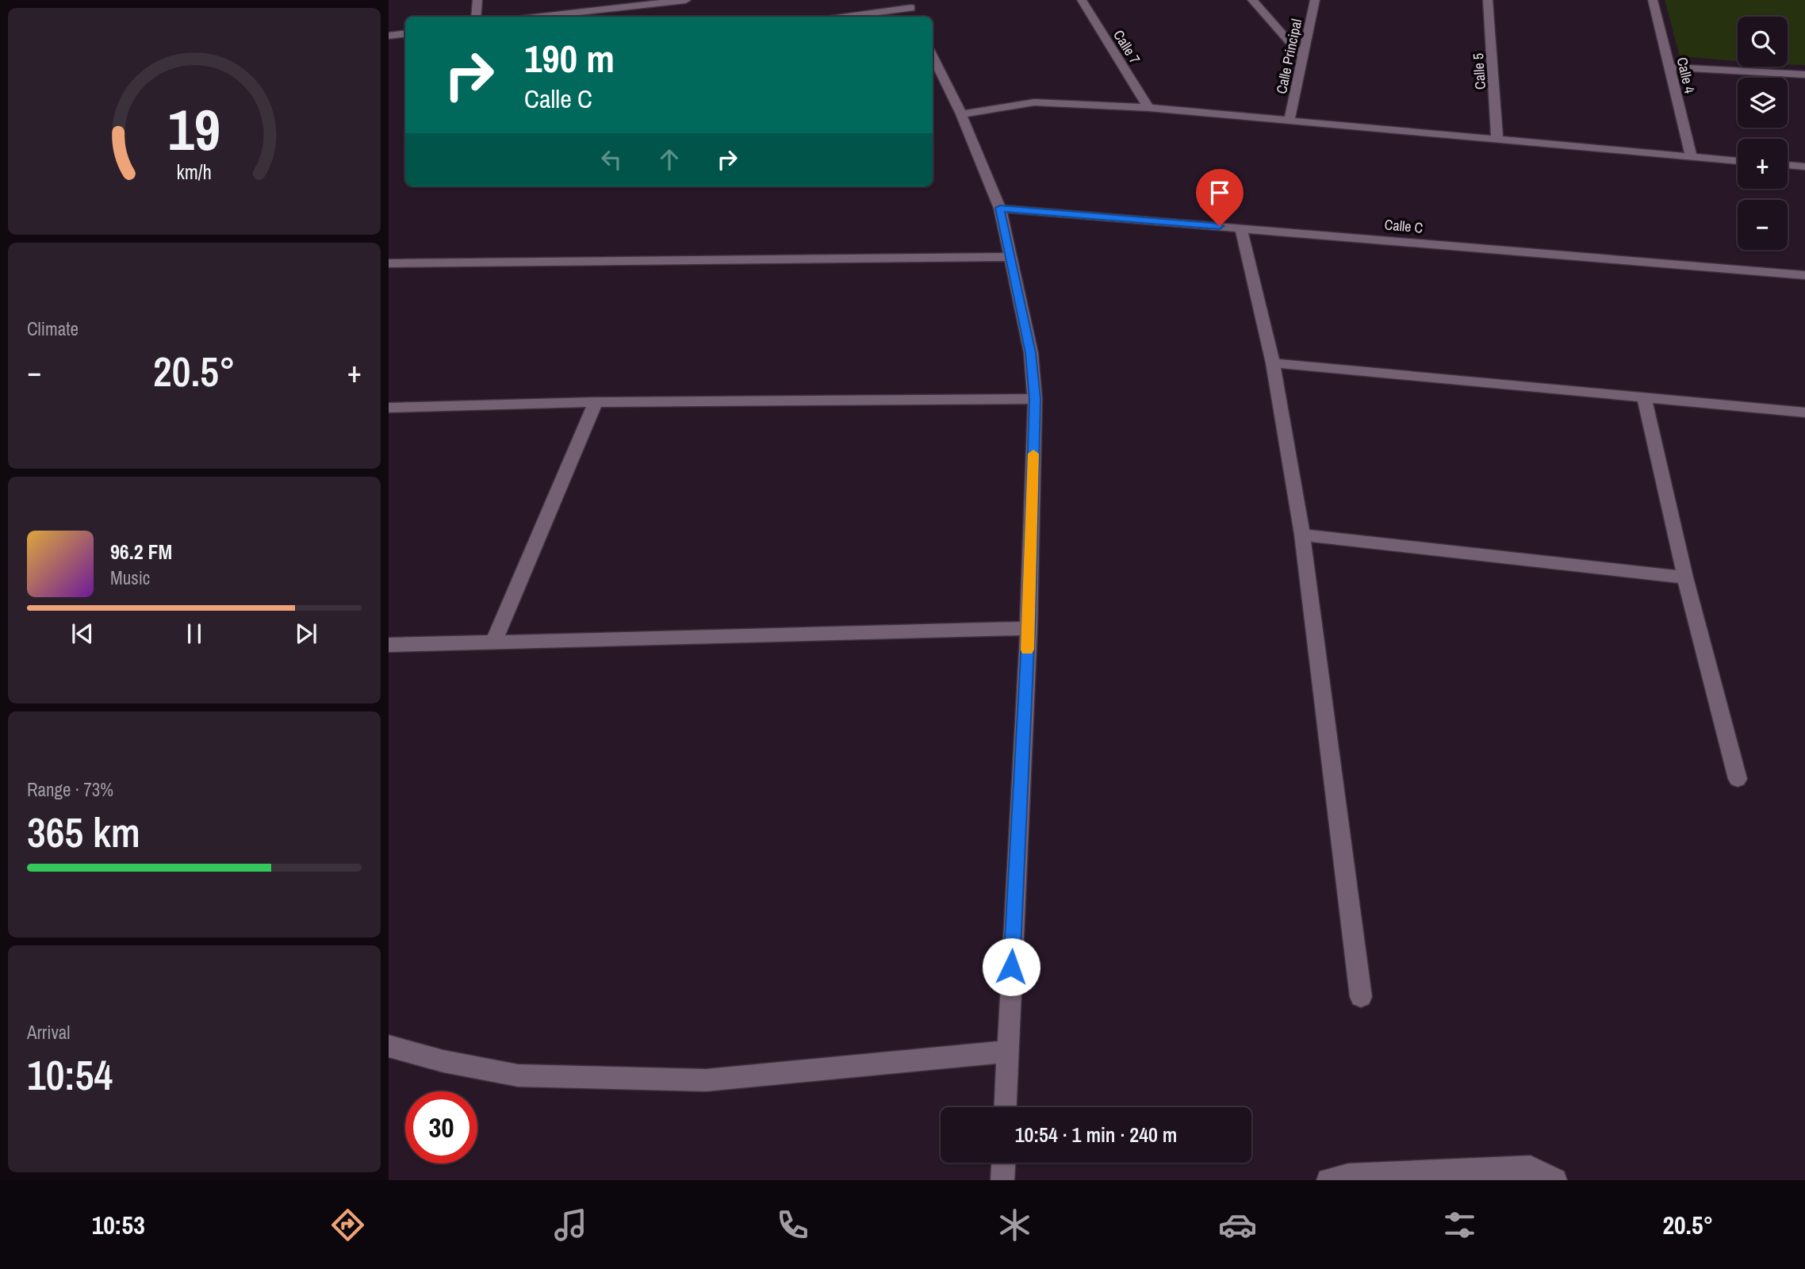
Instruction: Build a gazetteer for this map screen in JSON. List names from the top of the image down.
{
  "streets": {
    "street": [
      "Calle 7",
      "Calle Principal",
      "Calle 5",
      "Calle 4",
      "Calle C"
    ]
  },
  "page": {
    "map_buttons": ["+", "−"],
    "turn": ["190 m", "Calle C"],
    "tile": [
      "Climate",
      ["Range · 73%", "365 km"],
      ["Arrival", "10:54"]
    ],
    "heat": ["−", "20.5°", "+"],
    "song": ["96.2 FM", "Music"],
    "limit": "30",
    "trip": "10:54 · 1 min · 240 m",
    "tabs": ["10:53", "20.5°"],
    "gauge": ["19", "km/h"]
  }
}
